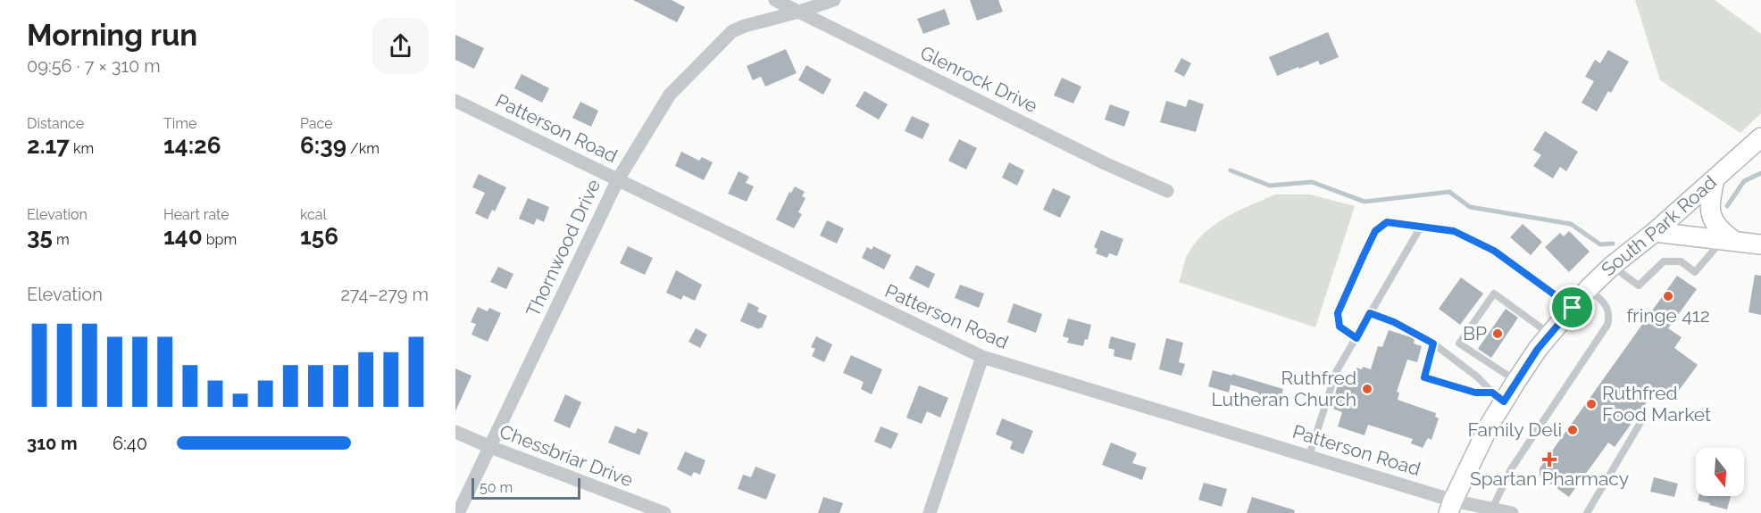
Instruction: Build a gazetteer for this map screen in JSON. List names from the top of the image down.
{
  "streets": {
    "main road": ["South Park Road"],
    "street": [
      "Glenrock Drive",
      "Patterson Road",
      "Thornwood Drive",
      "Chessbriar Drive"
    ]
  },
  "crossings": [
    ["Glenrock Drive", "Thornwood Drive"],
    ["Patterson Road", "South Park Road"],
    ["Patterson Road", "Thornwood Drive"],
    ["Thornwood Drive", "Chessbriar Drive"]
  ],
  "places": {
    "other": [
      "fringe 412",
      "BP",
      "Ruthfred Lutheran Church",
      "Ruthfred Food Market",
      "Family Deli"
    ],
    "health": ["Spartan Pharmacy"]
  },
  "scale_bar": "50 m",
  "north": "bottom",
  "page": {
    "heading": ["Morning run", "09:56 · 7 × 310 m"],
    "stats": [
      ["Distance", "2.17 km"],
      ["Time", "14:26"],
      ["Pace", "6:39 /km"],
      ["Elevation", "35 m"],
      ["Heart rate", "140 bpm"],
      ["kcal", "156"]
    ],
    "chart": ["Elevation", "274–279 m"],
    "list": [
      {
        "name": "310 m",
        "note": "6:40"
      }
    ],
    "scale": "50 m"
  }
}
